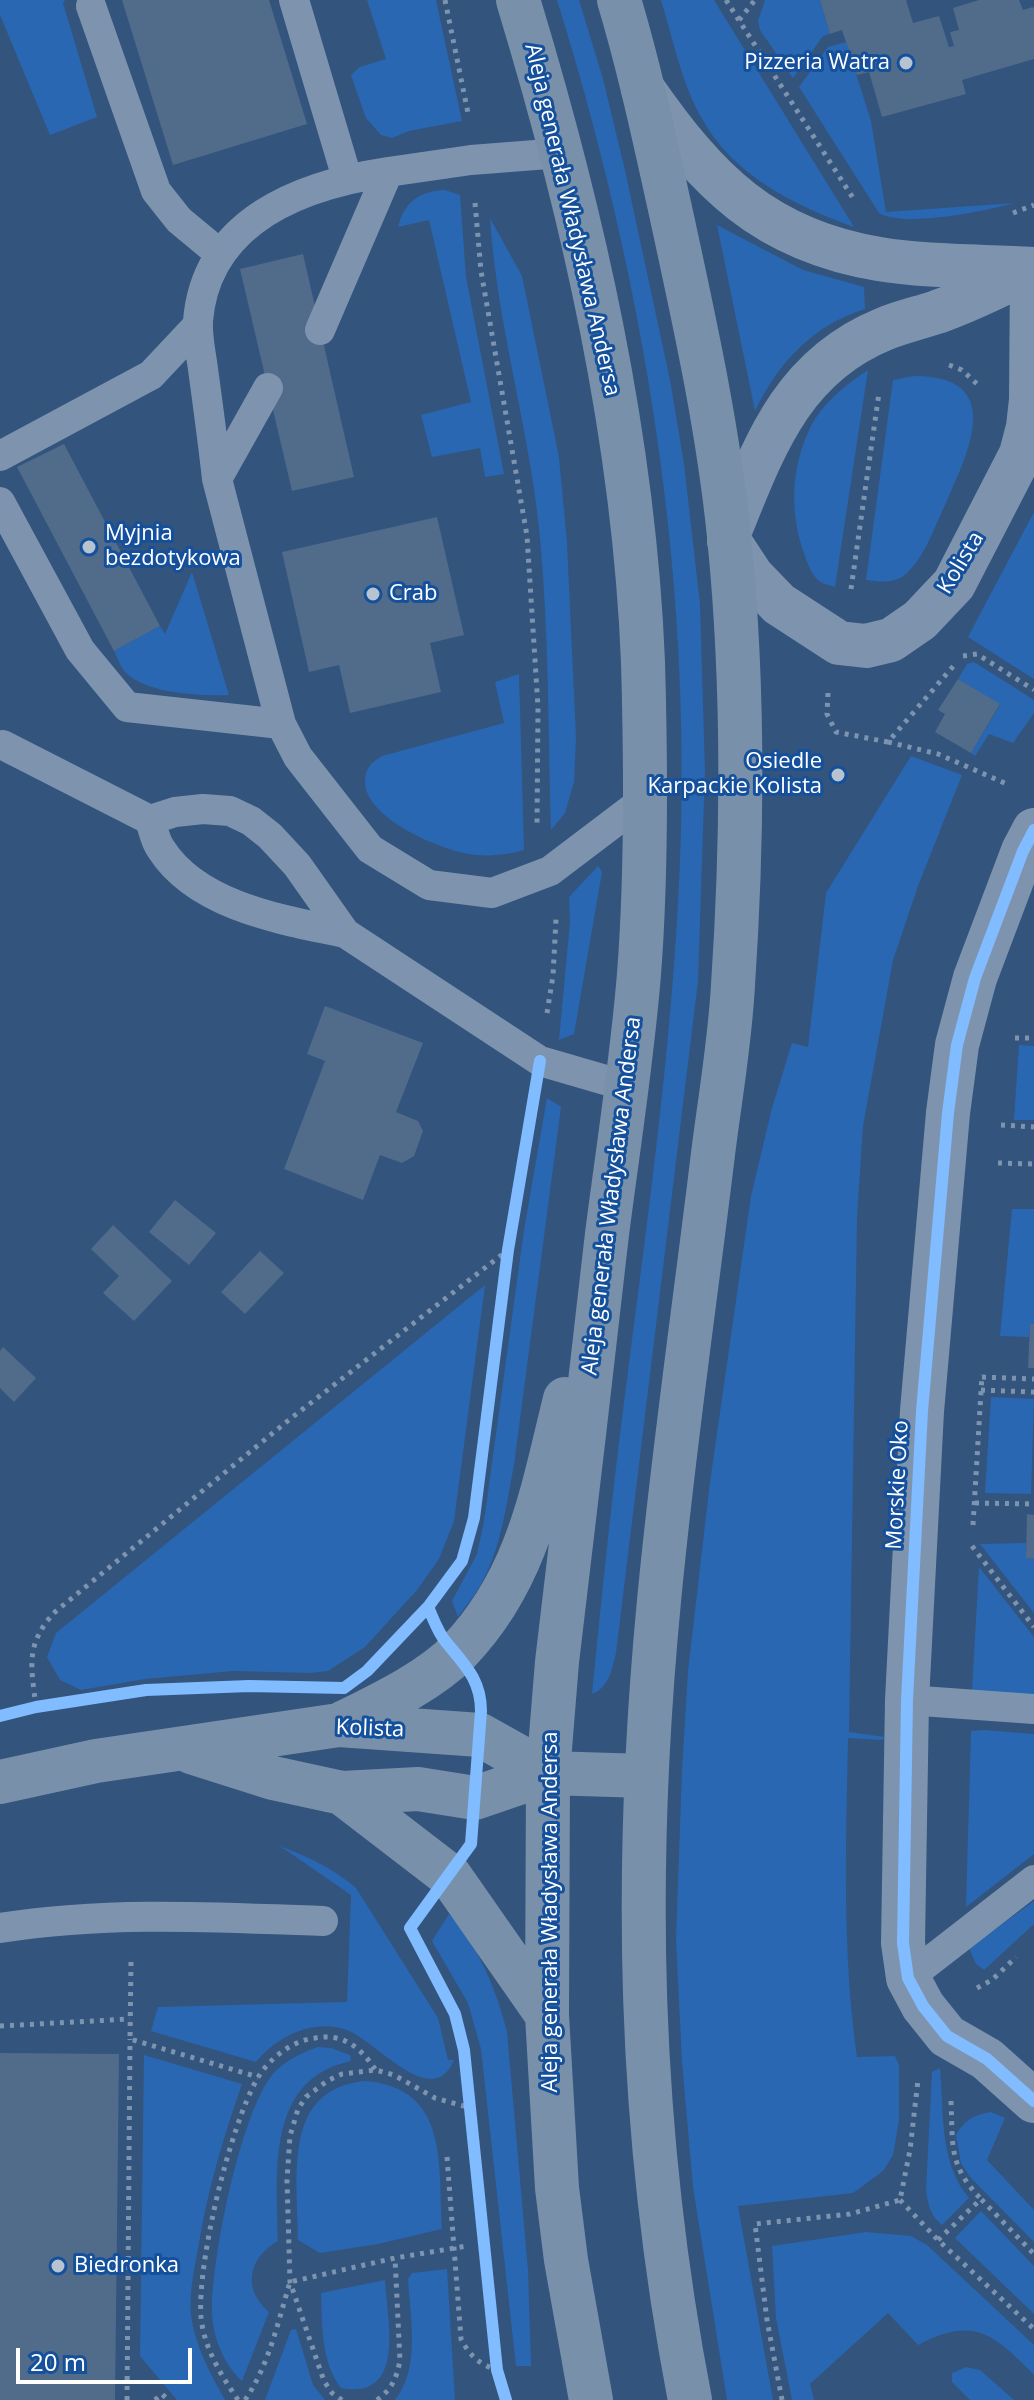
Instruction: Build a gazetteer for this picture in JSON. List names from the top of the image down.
{
  "streets": {
    "main road": ["Aleja generała Władysława Andersa", "Kolista"],
    "street": ["Morskie Oko"]
  },
  "crossings": [
    ["Aleja generała Władysława Andersa", "Kolista"]
  ],
  "places": [
    "Pizzeria Watra",
    "Myjnia bezdotykowa",
    "Crab",
    "Osiedle Karpackie Kolista",
    "Biedronka"
  ],
  "scale_bar": "20 m"
}
